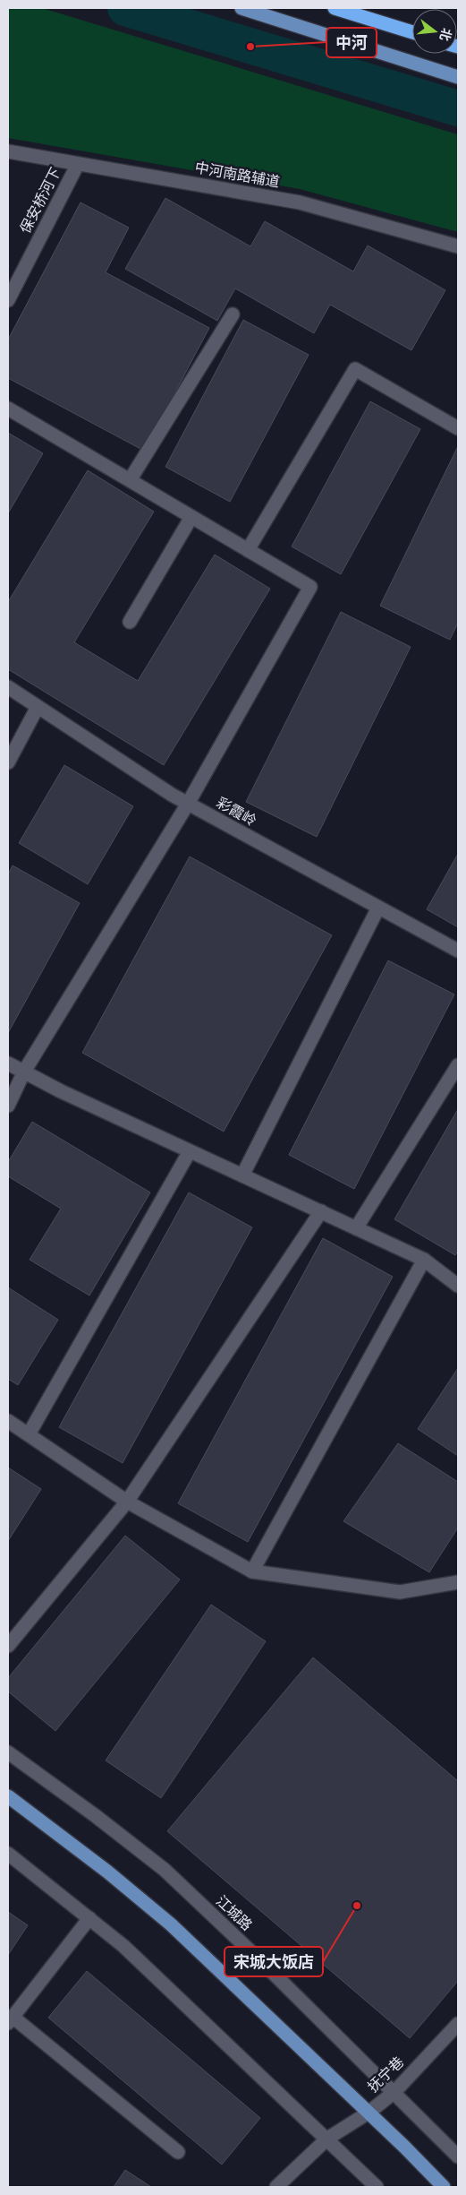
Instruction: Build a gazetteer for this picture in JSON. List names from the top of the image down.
{
  "streets": {
    "street": [
      "中河南路辅道",
      "保安桥河下",
      "彩霞岭",
      "江城路",
      "抚宁巷"
    ]
  },
  "crossings": [
    ["中河南路辅道", "保安桥河下"],
    ["江城路", "抚宁巷"]
  ],
  "places": ["中河", "宋城大饭店"],
  "north": "right"
}
